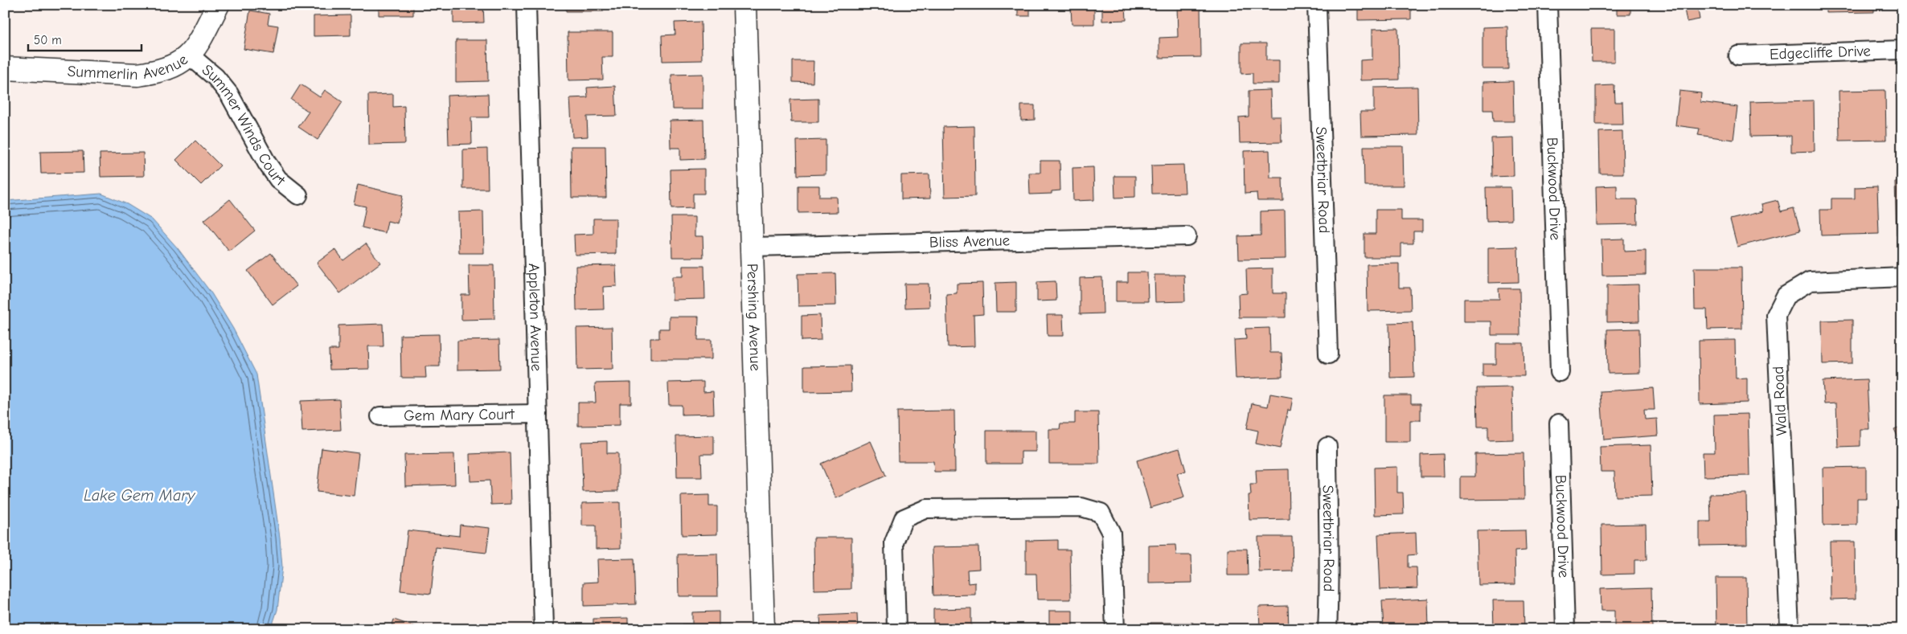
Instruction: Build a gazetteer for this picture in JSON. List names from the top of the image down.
{
  "streets": {
    "street": [
      "Edgecliffe Drive",
      "Summerlin Avenue",
      "Summer Winds Court",
      "Sweetbriar Road",
      "Buckwood Drive",
      "Bliss Avenue",
      "Pershing Avenue",
      "Appleton Avenue",
      "Wald Road",
      "Gem Mary Court"
    ]
  },
  "crossings": [
    ["Summerlin Avenue", "Summer Winds Court"],
    ["Bliss Avenue", "Pershing Avenue"],
    ["Appleton Avenue", "Gem Mary Court"]
  ],
  "water": ["Lake Gem Mary"],
  "scale_bar": "50 m"
}
